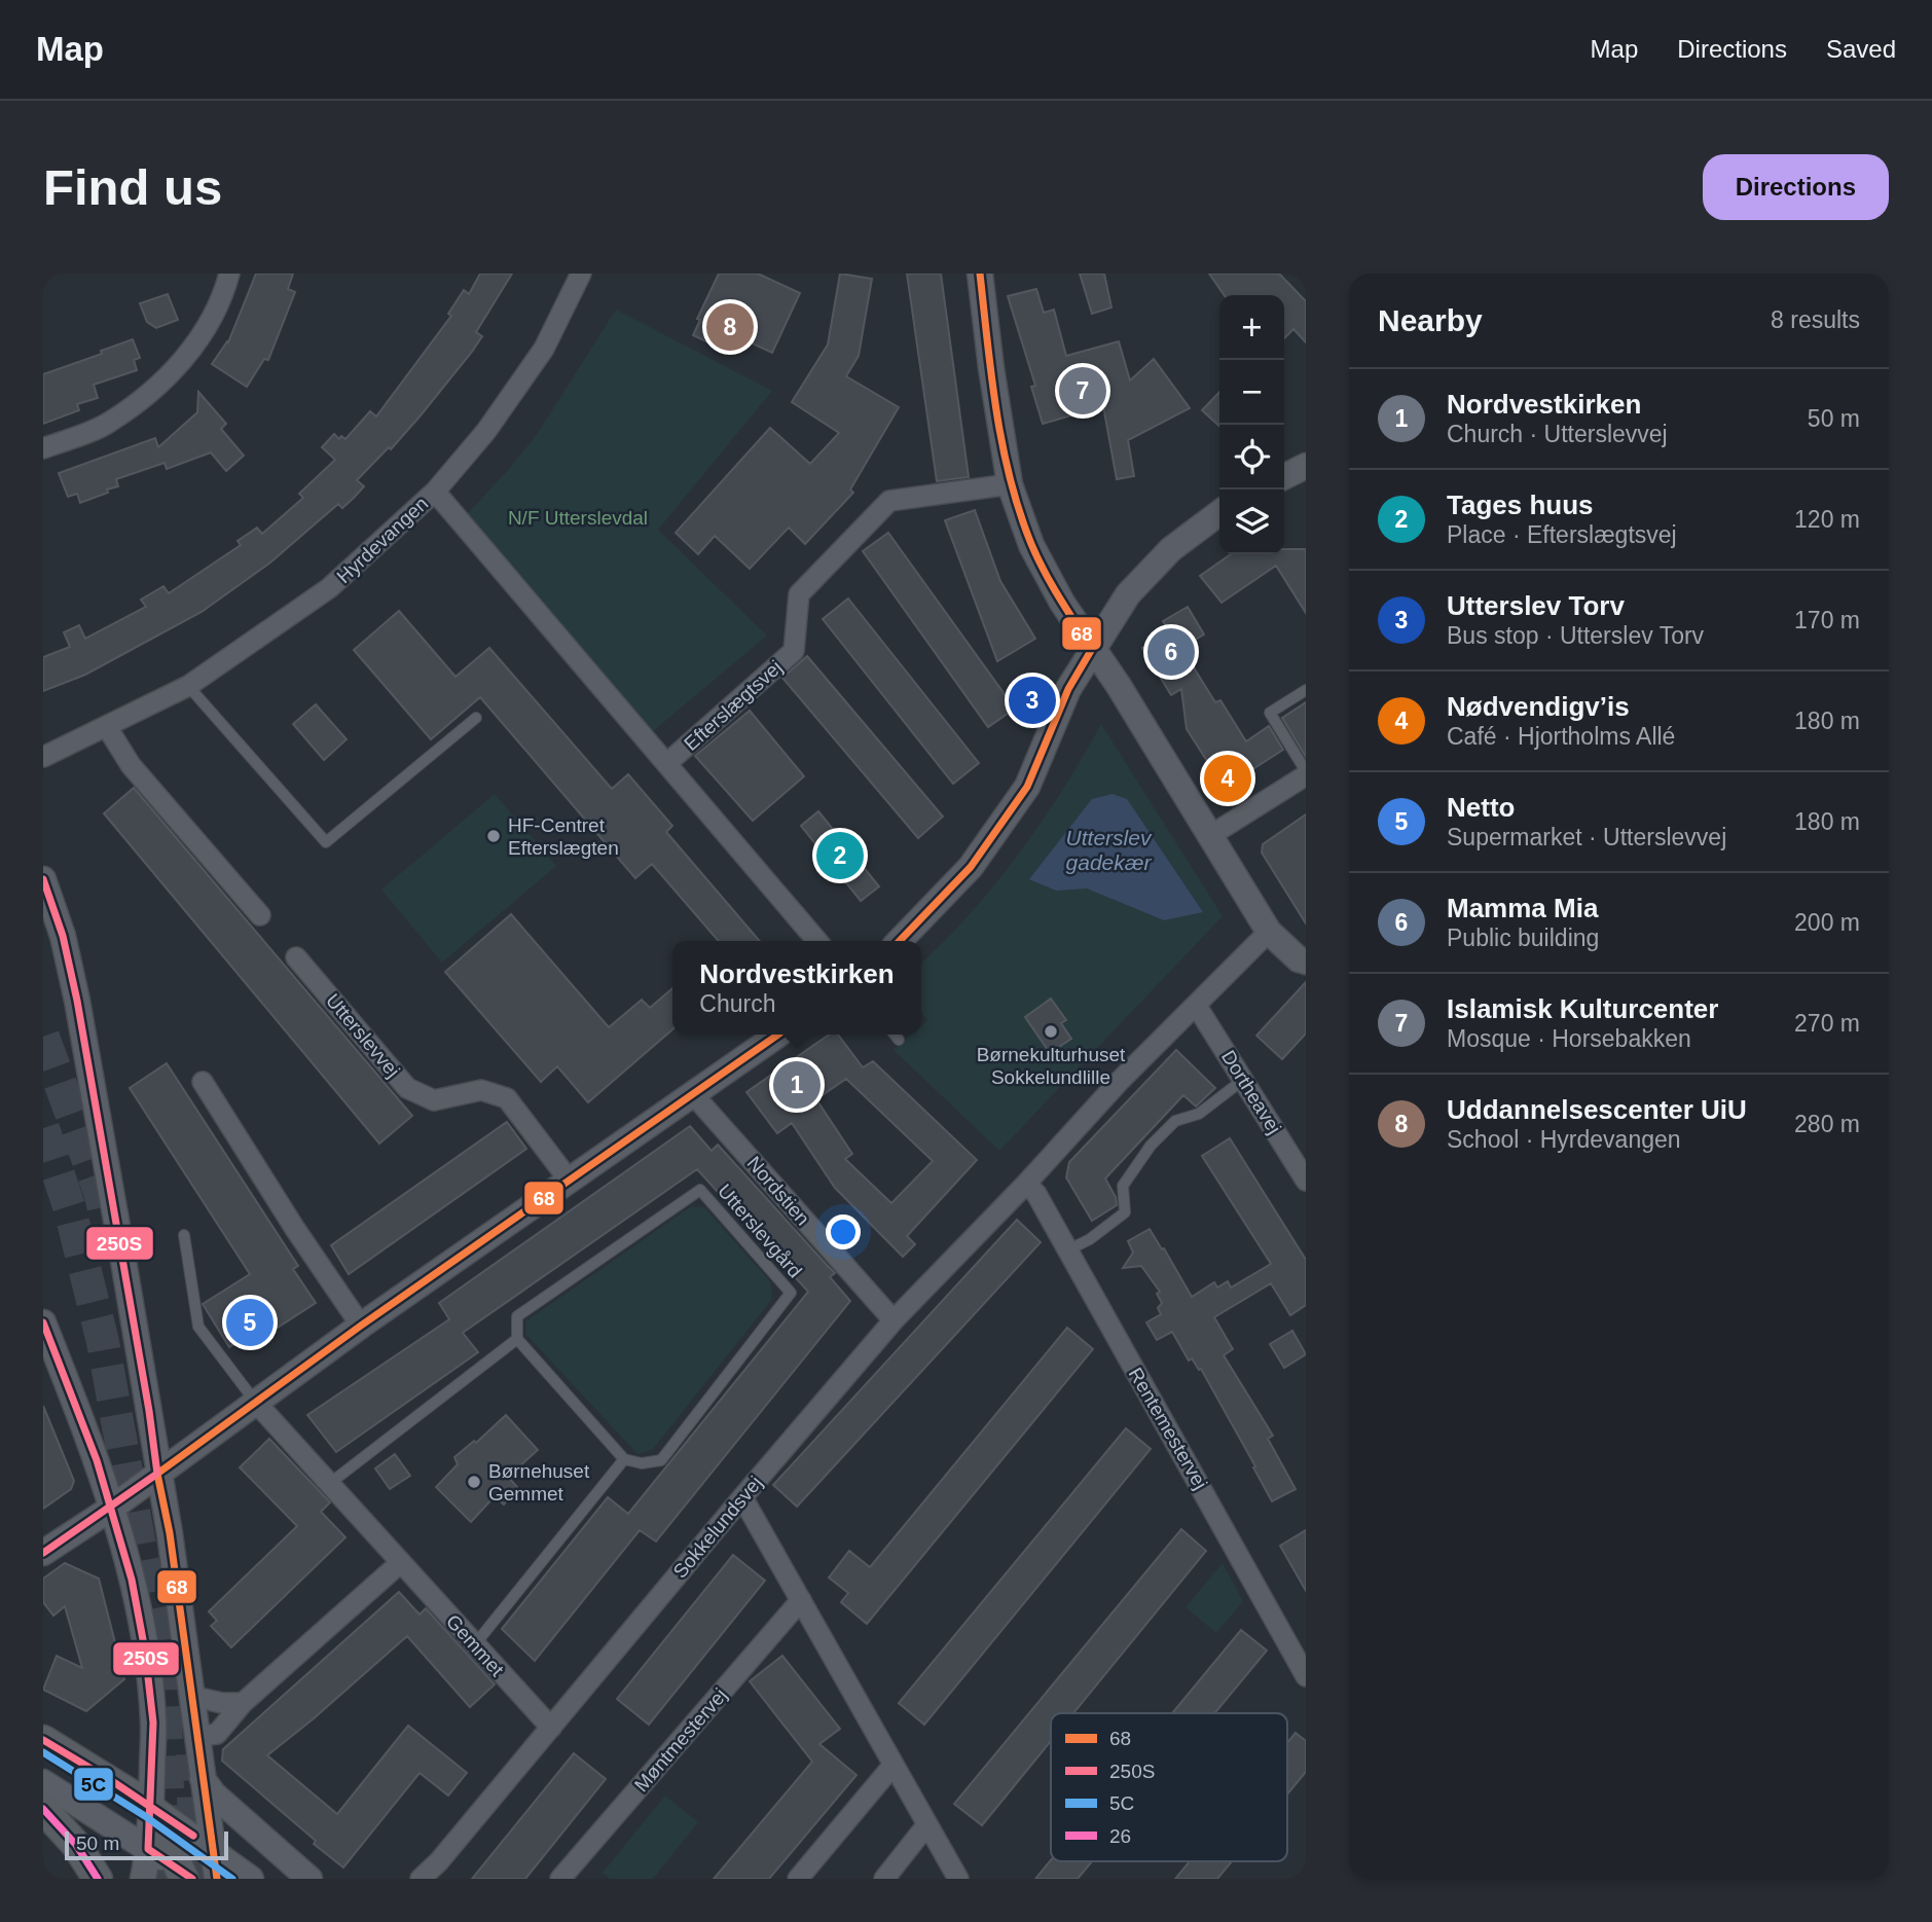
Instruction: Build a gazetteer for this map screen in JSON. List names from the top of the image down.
{
  "streets": {
    "street": [
      "Hyrdevangen",
      "Efterslægtsvej",
      "Utterslevvej",
      "Dortheavej",
      "Nordstien",
      "Rentemestervej",
      "Sokkelundsvej",
      "Gemmet",
      "Møntmestervej"
    ],
    "lane": ["Utterslevgård"]
  },
  "crossings": [
    ["Hyrdevangen", "Efterslægtsvej"],
    ["Dortheavej", "Sokkelundsvej"],
    ["Nordstien", "Sokkelundsvej"],
    ["Rentemestervej", "Sokkelundsvej"],
    ["Sokkelundsvej", "Gemmet"]
  ],
  "water": ["Utterslev gadekær"],
  "parks": ["N/F Utterslevdal"],
  "places": ["HF-Centret Efterslægten", "Børnekulturhuset Sokkelundlille", "Børnehuset Gemmet"],
  "lines": [
    "transit line 68",
    "transit line 250S",
    "transit line 5C",
    "transit line 26"
  ],
  "legend": [
    "68",
    "250S",
    "5C",
    "26"
  ],
  "scale_bar": "50 m",
  "page": {
    "header": "Map",
    "nav": ["Map", "Directions", "Saved"],
    "buttons": "Directions",
    "title": "Find us",
    "heading": ["Nearby", "8 results"],
    "map_buttons": ["+", "−"],
    "pins": [
      "8",
      "7",
      "6",
      "3",
      "4",
      "2",
      "1",
      "5"
    ],
    "list": [
      {
        "mark": "1",
        "name": "Nordvestkirken",
        "note": "Church · Utterslevvej",
        "value": "50 m"
      },
      {
        "mark": "2",
        "name": "Tages huus",
        "note": "Place · Efterslægtsvej",
        "value": "120 m"
      },
      {
        "mark": "3",
        "name": "Utterslev Torv",
        "note": "Bus stop · Utterslev Torv",
        "value": "170 m"
      },
      {
        "mark": "4",
        "name": "Nødvendigv’is",
        "note": "Café · Hjortholms Allé",
        "value": "180 m"
      },
      {
        "mark": "5",
        "name": "Netto",
        "note": "Supermarket · Utterslevvej",
        "value": "180 m"
      },
      {
        "mark": "6",
        "name": "Mamma Mia",
        "note": "Public building",
        "value": "200 m"
      },
      {
        "mark": "7",
        "name": "Islamisk Kulturcenter",
        "note": "Mosque · Horsebakken",
        "value": "270 m"
      },
      {
        "mark": "8",
        "name": "Uddannelsescenter UiU",
        "note": "School · Hyrdevangen",
        "value": "280 m"
      }
    ],
    "popup": ["Nordvestkirken", "Church"],
    "scale": "50 m"
  }
}
